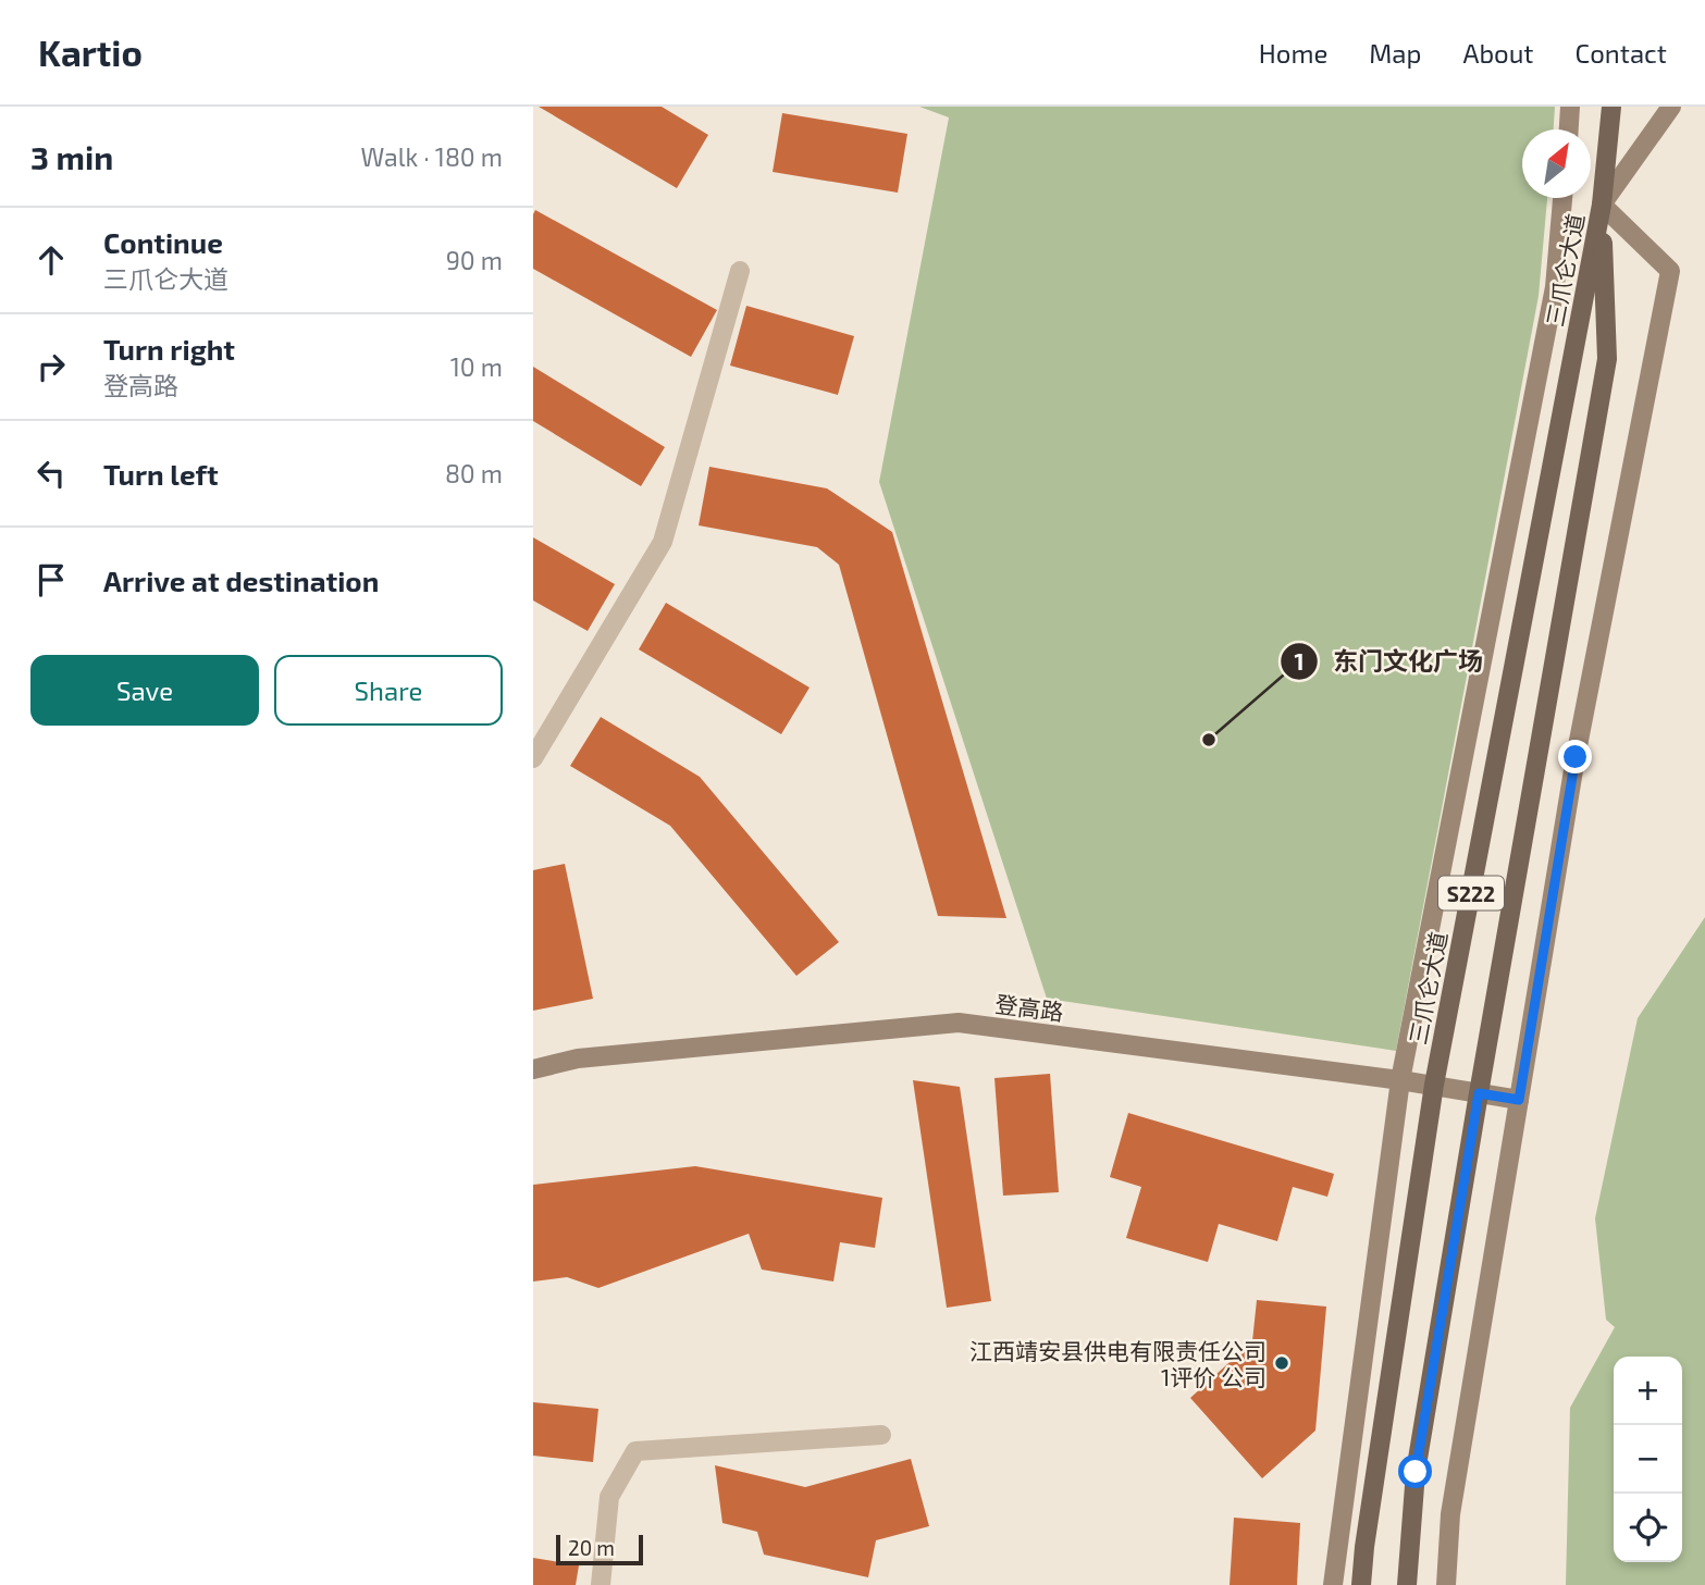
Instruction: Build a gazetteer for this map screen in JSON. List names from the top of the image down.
{
  "streets": {
    "main road": ["三爪仑大道", "S222", "登高路"]
  },
  "crossings": [
    ["三爪仑大道", "S222"],
    ["三爪仑大道", "登高路"]
  ],
  "places": ["东门文化广场", "江西靖安县供电有限责任公司 1评价 公司"],
  "scale_bar": "20 m",
  "north": "top right",
  "page": {
    "header": "Kartio",
    "nav": [
      "Home",
      "Map",
      "About",
      "Contact"
    ],
    "heading": ["3 min", "Walk · 180 m"],
    "list": [
      ["Continue", "三爪仑大道", "90 m"],
      ["Turn right", "登高路", "10 m"],
      ["Turn left", "80 m"],
      "Arrive at destination"
    ],
    "buttons": ["Save", "Share"],
    "map_buttons": ["+", "−"],
    "scale": "20 m"
  }
}
